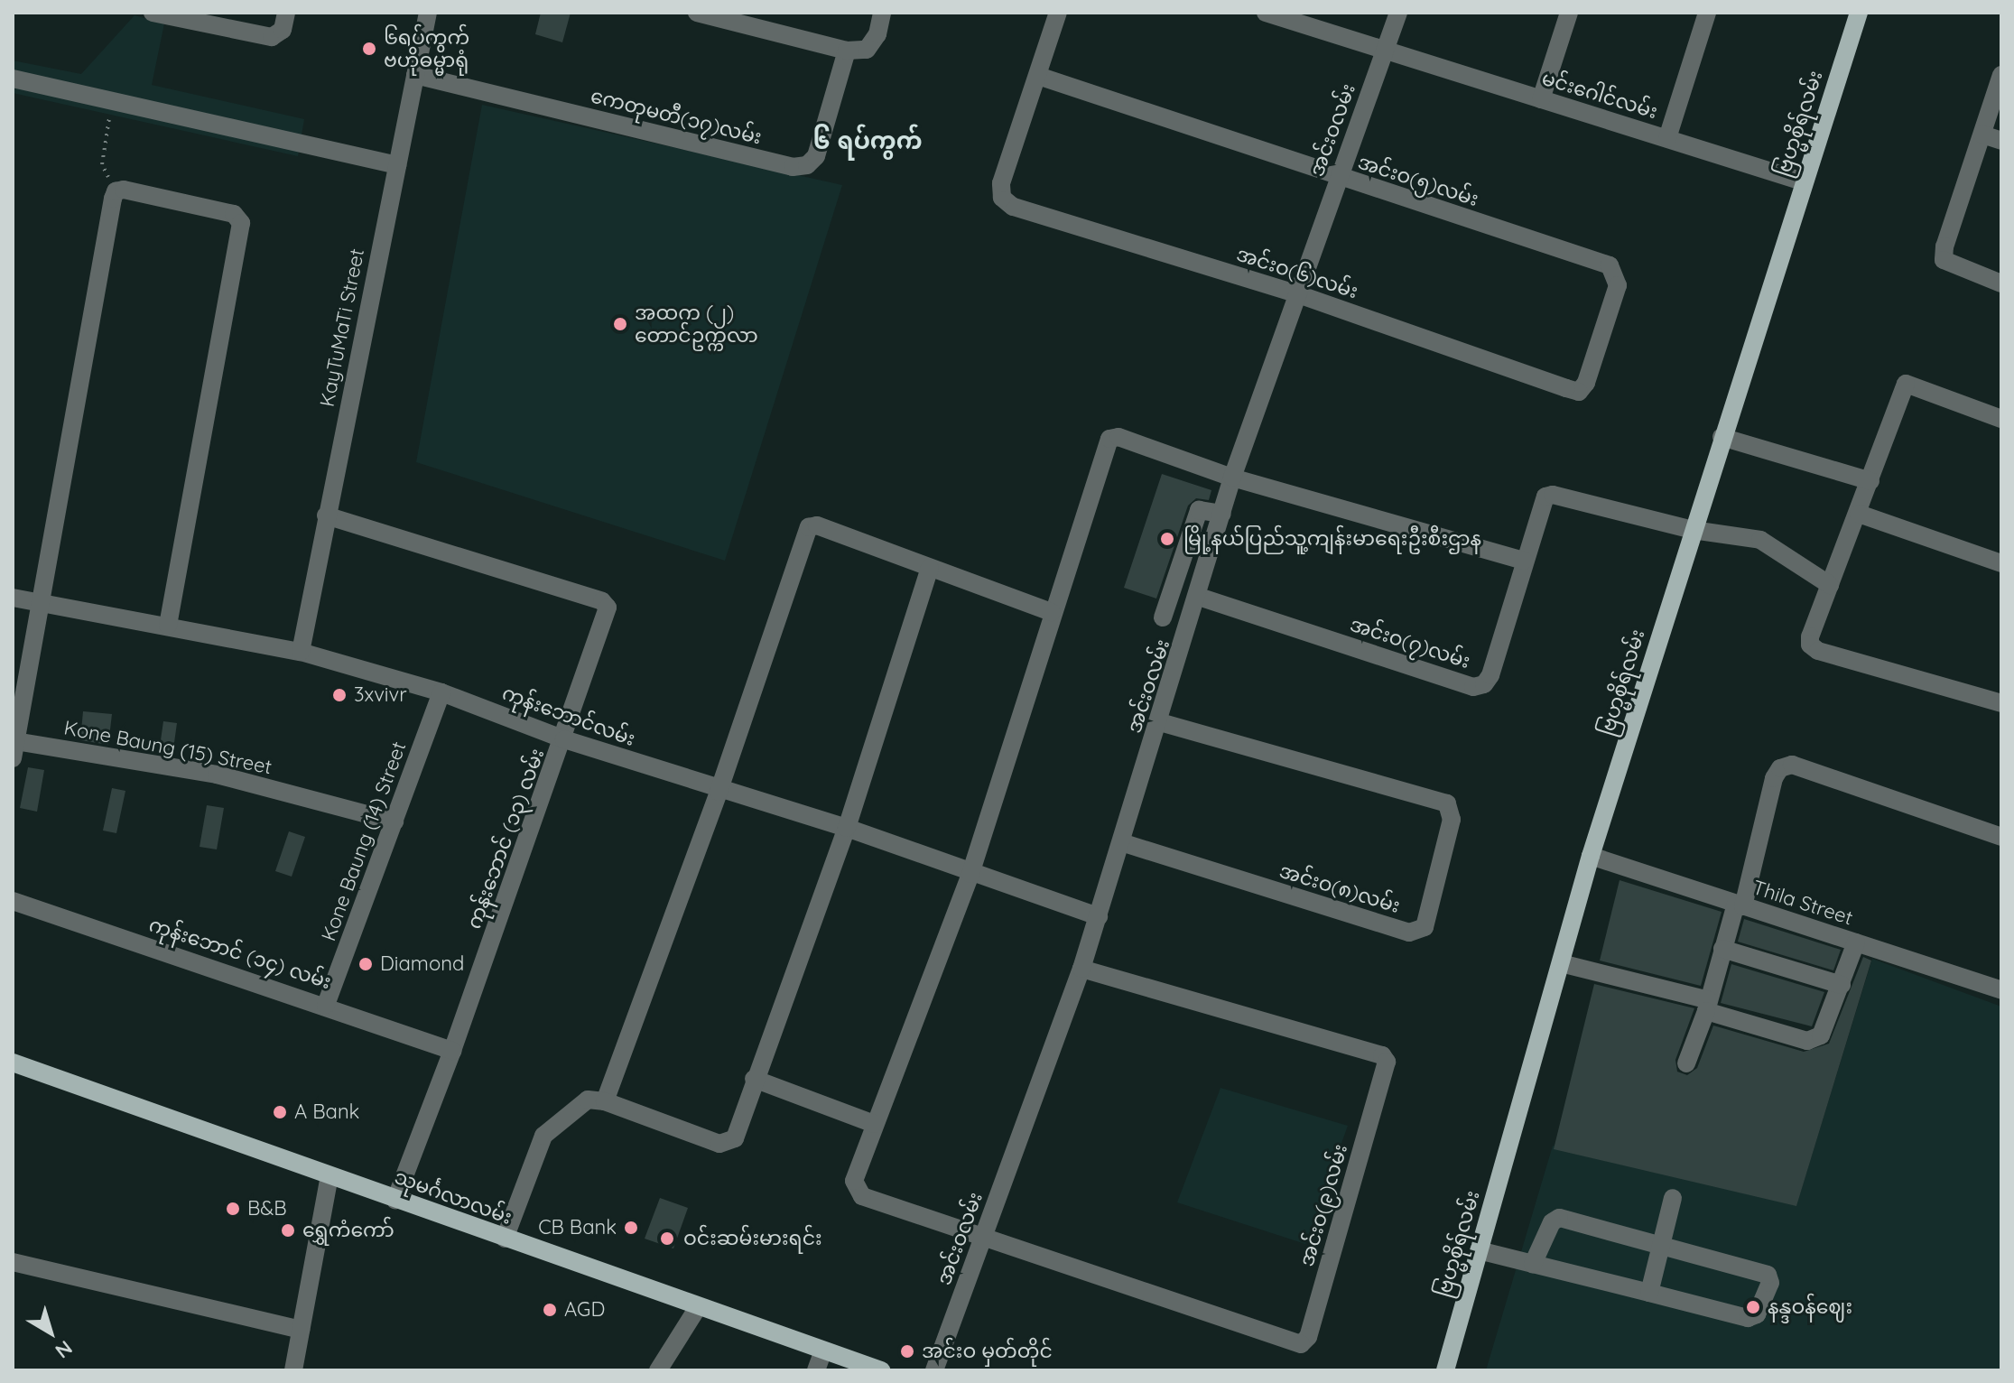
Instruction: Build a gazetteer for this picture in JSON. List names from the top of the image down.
{
  "streets": {
    "main road": ["ဗြဟ္မစိုရ်လမ်း", "သုမင်္ဂလာလမ်း"],
    "street": [
      "မင်းဂေါင်လမ်း",
      "ကေတုမတီ(၁၇)လမ်း",
      "အင်းဝလမ်း",
      "အင်းဝ(၅)လမ်း",
      "အင်းဝ(၆)လမ်း",
      "KayTuMaTi Street",
      "အင်းဝ(၇)လမ်း",
      "ကုန်းဘောင်လမ်း",
      "Kone Baung (15) Street",
      "ကုန်းဘောင် (၁၃) လမ်း",
      "Kone Baung (14) Street",
      "အင်းဝ(၈)လမ်း",
      "Thila Street",
      "ကုန်းဘောင် (၁၄) လမ်း",
      "အင်းဝ(၉)လမ်း"
    ]
  },
  "crossings": [
    ["မင်းဂေါင်လမ်း", "ဗြဟ္မစိုရ်လမ်း"],
    ["မင်းဂေါင်လမ်း", "အင်းဝလမ်း"],
    ["ကေတုမတီ(၁၇)လမ်း", "KayTuMaTi Street"],
    ["ဗြဟ္မစိုရ်လမ်း", "အင်းဝ(၇)လမ်း"],
    ["ဗြဟ္မစိုရ်လမ်း", "Thila Street"],
    ["အင်းဝလမ်း", "အင်းဝ(၅)လမ်း"],
    ["အင်းဝလမ်း", "အင်းဝ(၆)လမ်း"],
    ["အင်းဝလမ်း", "အင်းဝ(၇)လမ်း"],
    ["အင်းဝလမ်း", "ကုန်းဘောင်လမ်း"],
    ["အင်းဝလမ်း", "အင်းဝ(၈)လမ်း"],
    ["အင်းဝလမ်း", "အင်းဝ(၉)လမ်း"],
    ["အင်းဝ(၅)လမ်း", "အင်းဝ(၆)လမ်း"],
    ["KayTuMaTi Street", "ကုန်းဘောင်လမ်း"],
    ["KayTuMaTi Street", "ကုန်းဘောင် (၁၃) လမ်း"],
    ["ကုန်းဘောင်လမ်း", "ကုန်းဘောင် (၁၃) လမ်း"],
    ["ကုန်းဘောင်လမ်း", "Kone Baung (14) Street"],
    ["Kone Baung (15) Street", "Kone Baung (14) Street"],
    ["ကုန်းဘောင် (၁၃) လမ်း", "ကုန်းဘောင် (၁၄) လမ်း"],
    ["ကုန်းဘောင် (၁၃) လမ်း", "သုမင်္ဂလာလမ်း"],
    ["Kone Baung (14) Street", "ကုန်းဘောင် (၁၄) လမ်း"]
  ],
  "districts": ["၆ ရပ်ကွက်"],
  "places": [
    "၆ရပ်ကွက် ဗဟိုဓမ္မာရုံ",
    "အထက (၂) တောင်ဥက္ကလာ",
    "မြို့နယ်ပြည်သူ့ကျန်းမာရေးဦးစီးဌာန",
    "3xvivr",
    "Diamond",
    "A Bank",
    "B&B",
    "CB Bank",
    "ရွှေကံကော်",
    "ဝင်းဆမ်းမားရင်း",
    "နန္ဒဝန်ဈေး",
    "AGD",
    "အင်းဝ မှတ်တိုင်"
  ],
  "north": "bottom right"
}
